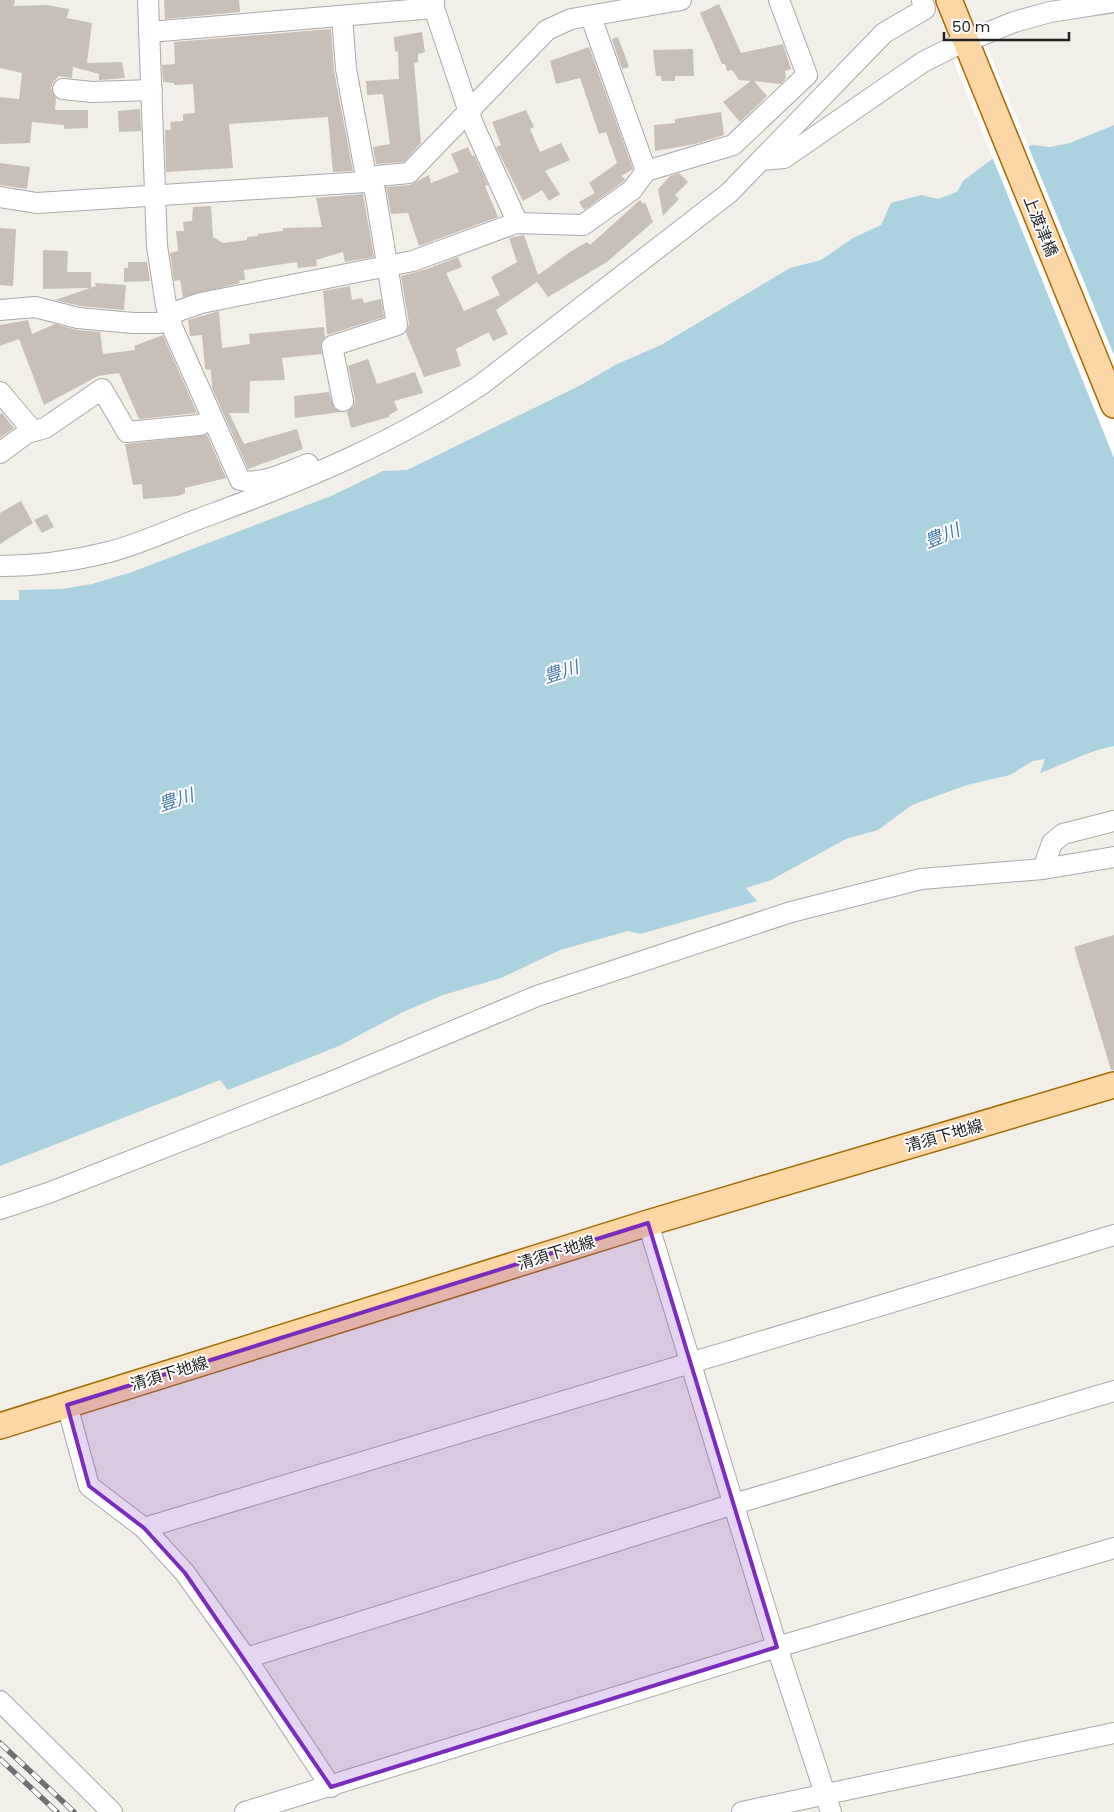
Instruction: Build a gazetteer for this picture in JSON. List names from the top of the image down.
{
  "streets": {
    "main road": ["上渡津橋", "清須下地線"]
  },
  "water": ["豊川"],
  "scale_bar": "50 m"
}
